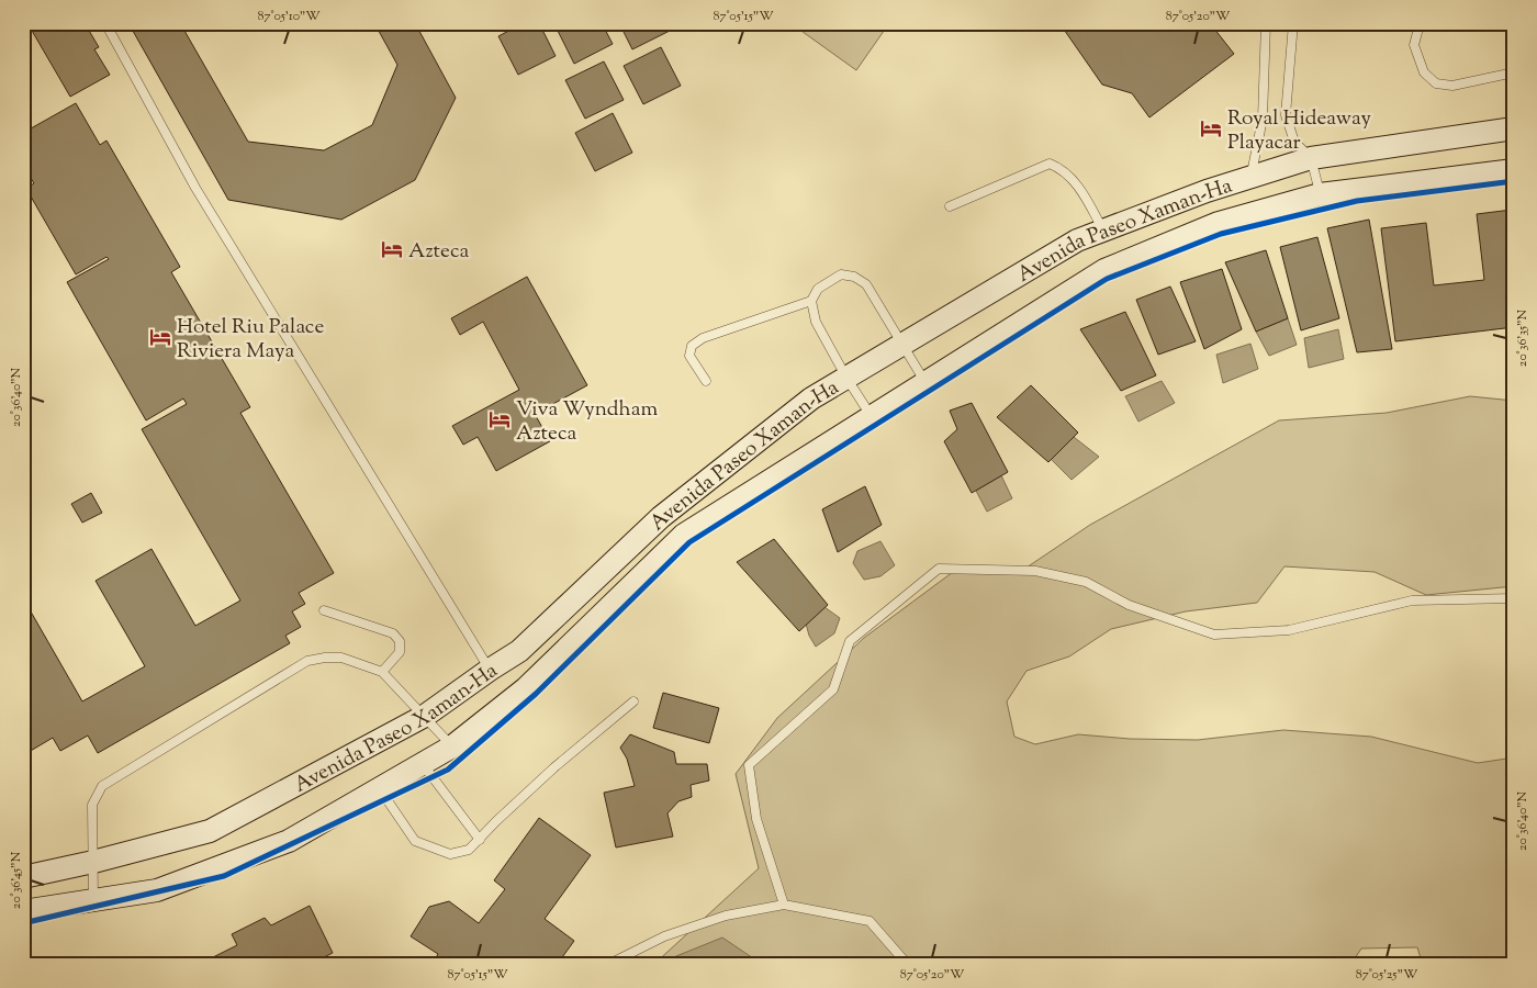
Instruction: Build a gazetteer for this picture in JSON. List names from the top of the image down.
{
  "streets": {
    "main road": ["Avenida Paseo Xaman-Ha"]
  },
  "places": {
    "hotel": [
      "Royal Hideaway Playacar",
      "Azteca",
      "Hotel Riu Palace Riviera Maya",
      "Viva Wyndham Azteca"
    ]
  },
  "coordinates": [
    "87°05'10\"W",
    "87°05'15\"W",
    "87°05'20\"W",
    "20°36'35\"N",
    "20°36'40\"N",
    "20°36'45\"N",
    "87°05'25\"W"
  ]
}
